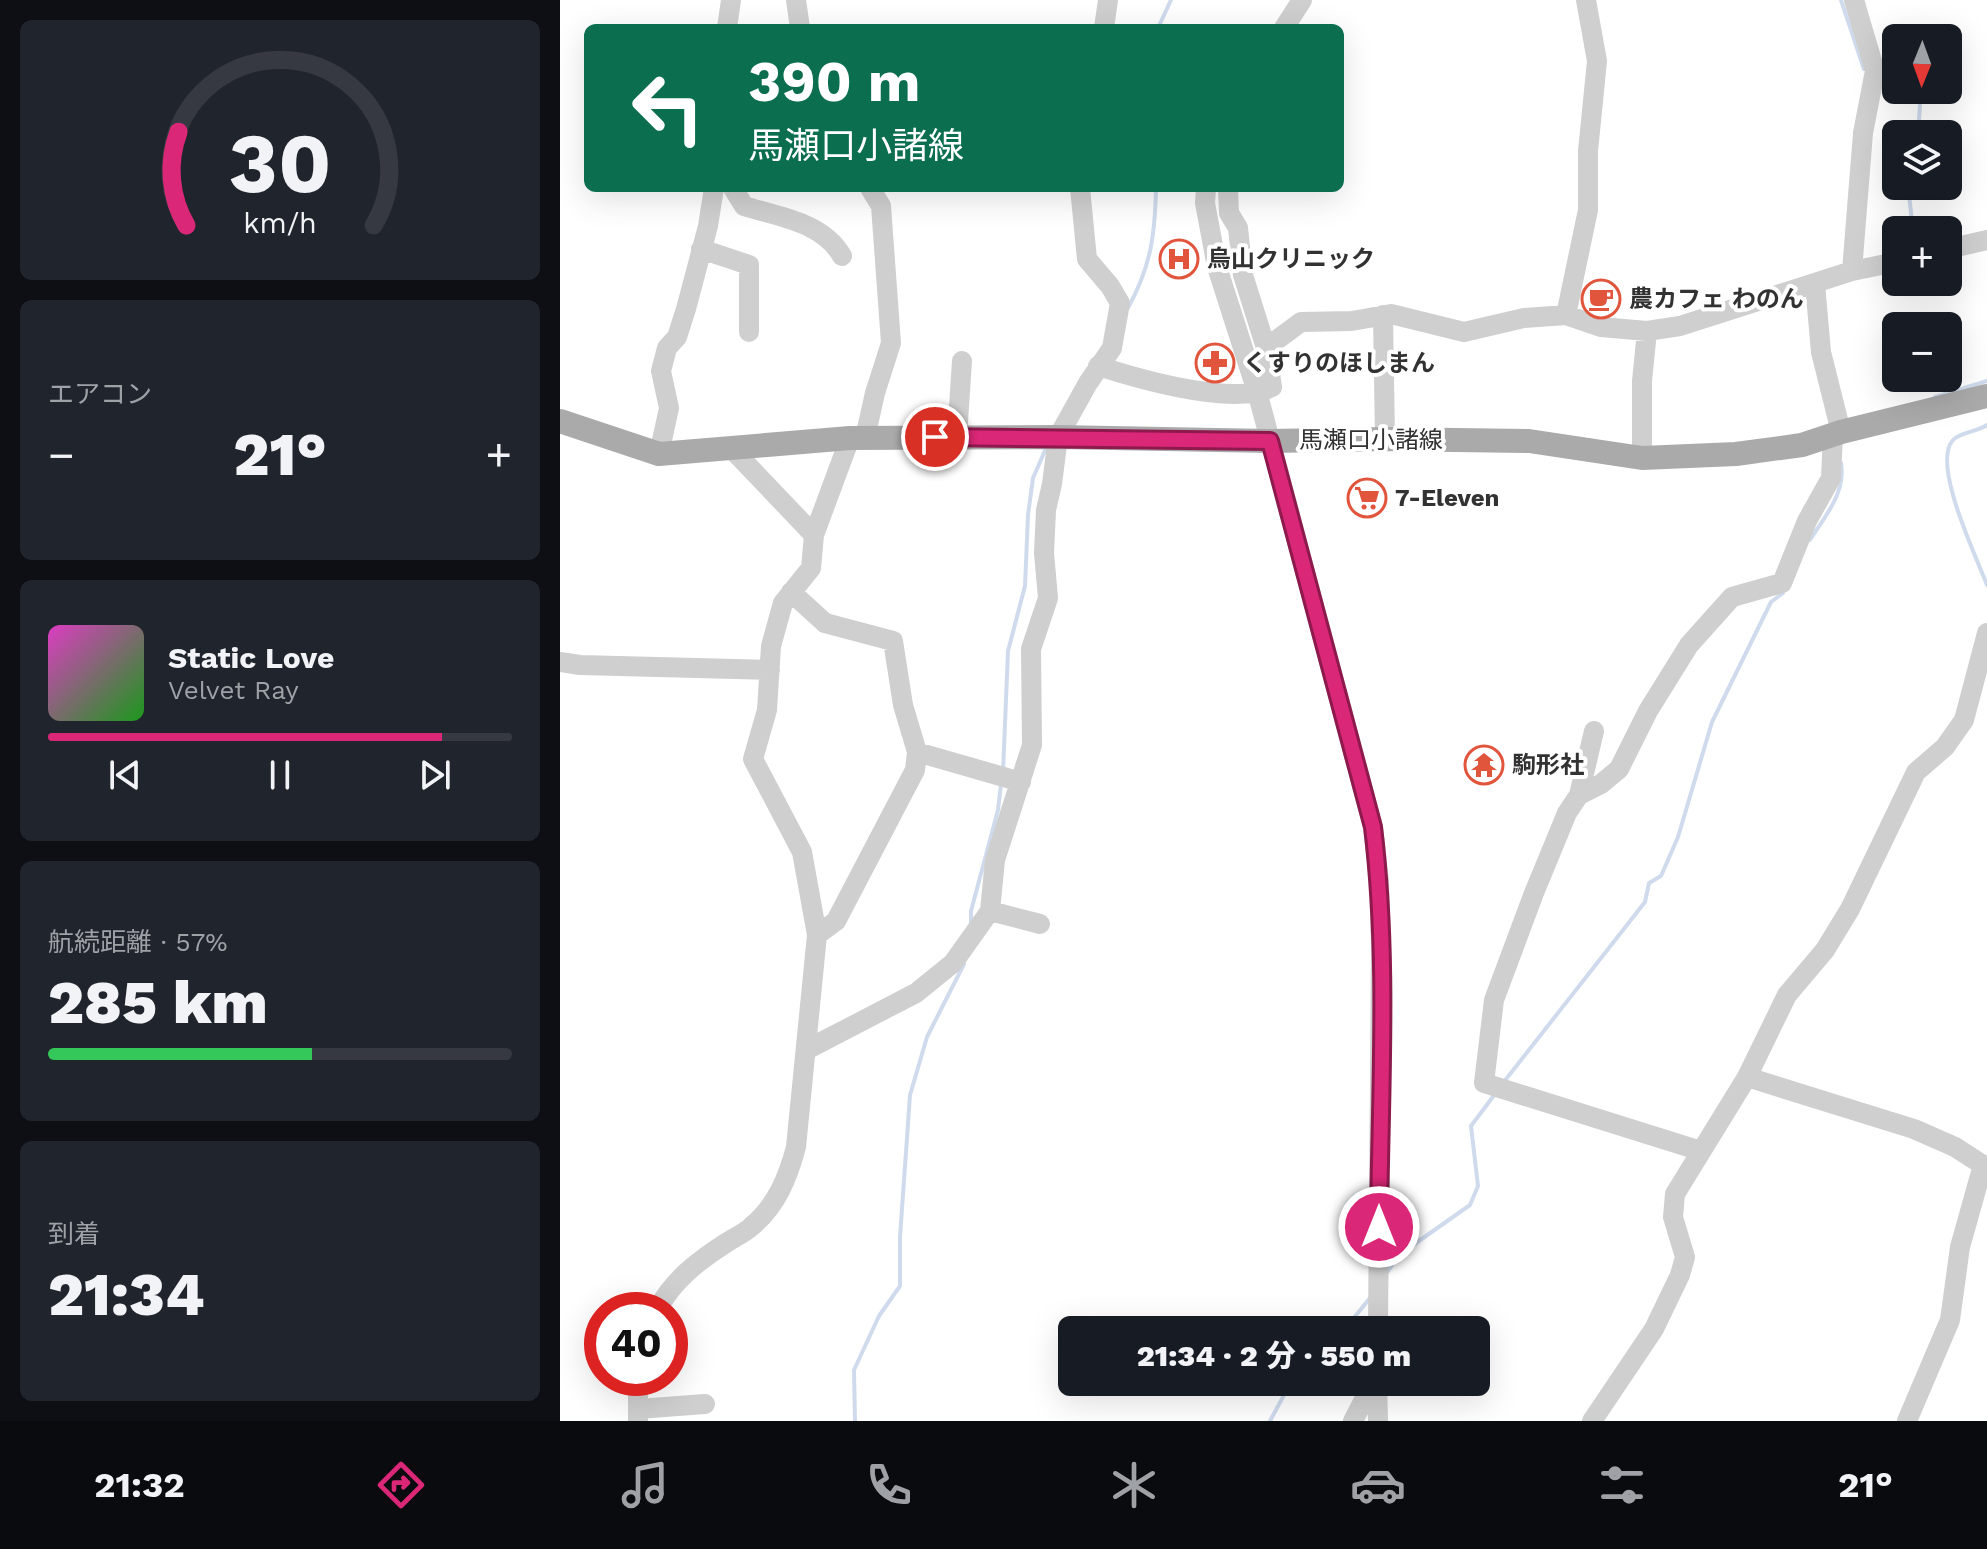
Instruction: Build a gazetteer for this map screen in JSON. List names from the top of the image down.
{
  "streets": {
    "main road": ["馬瀬口小諸線"]
  },
  "places": {
    "hospital": ["烏山クリニック"],
    "cafe": ["農カフェ わのん"],
    "pharmacy": ["くすりのほしまん"],
    "supermarket": ["7-Eleven"],
    "temple": ["駒形社"]
  },
  "north": "bottom",
  "page": {
    "map_buttons": ["+", "−"],
    "turn": ["390 m", "馬瀬口小諸線"],
    "tile": [
      "エアコン",
      ["航続距離 · 57%", "285 km"],
      ["到着", "21:34"]
    ],
    "heat": ["−", "21°", "+"],
    "song": ["Static Love", "Velvet Ray"],
    "limit": "40",
    "trip": "21:34 · 2 分 · 550 m",
    "tabs": ["21:32", "21°"],
    "gauge": ["30", "km/h"]
  }
}
